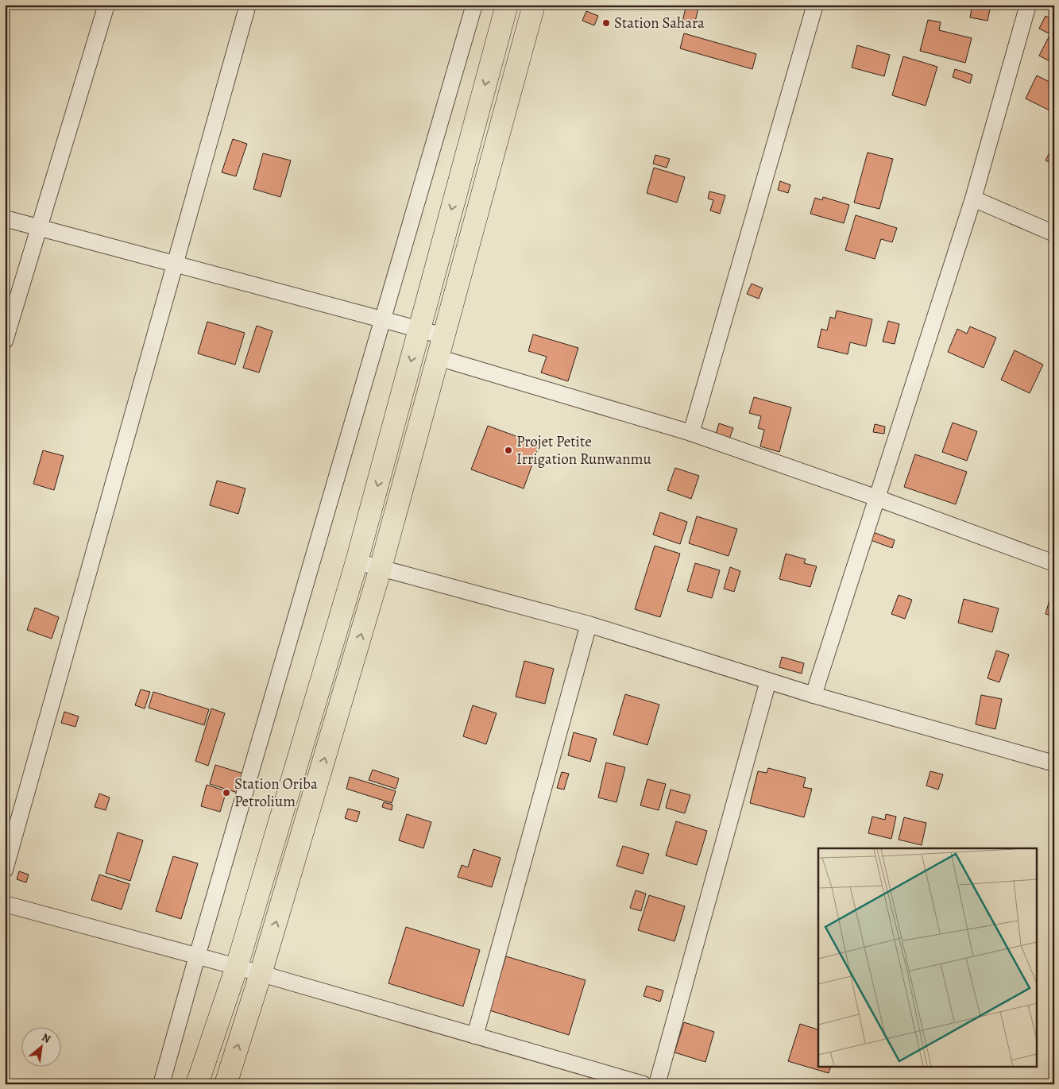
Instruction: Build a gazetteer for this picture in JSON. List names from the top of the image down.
{
  "places": ["Station Sahara", "Projet Petite Irrigation Runwanmu", "Station Oriba Petrolium"],
  "north": "top right"
}
